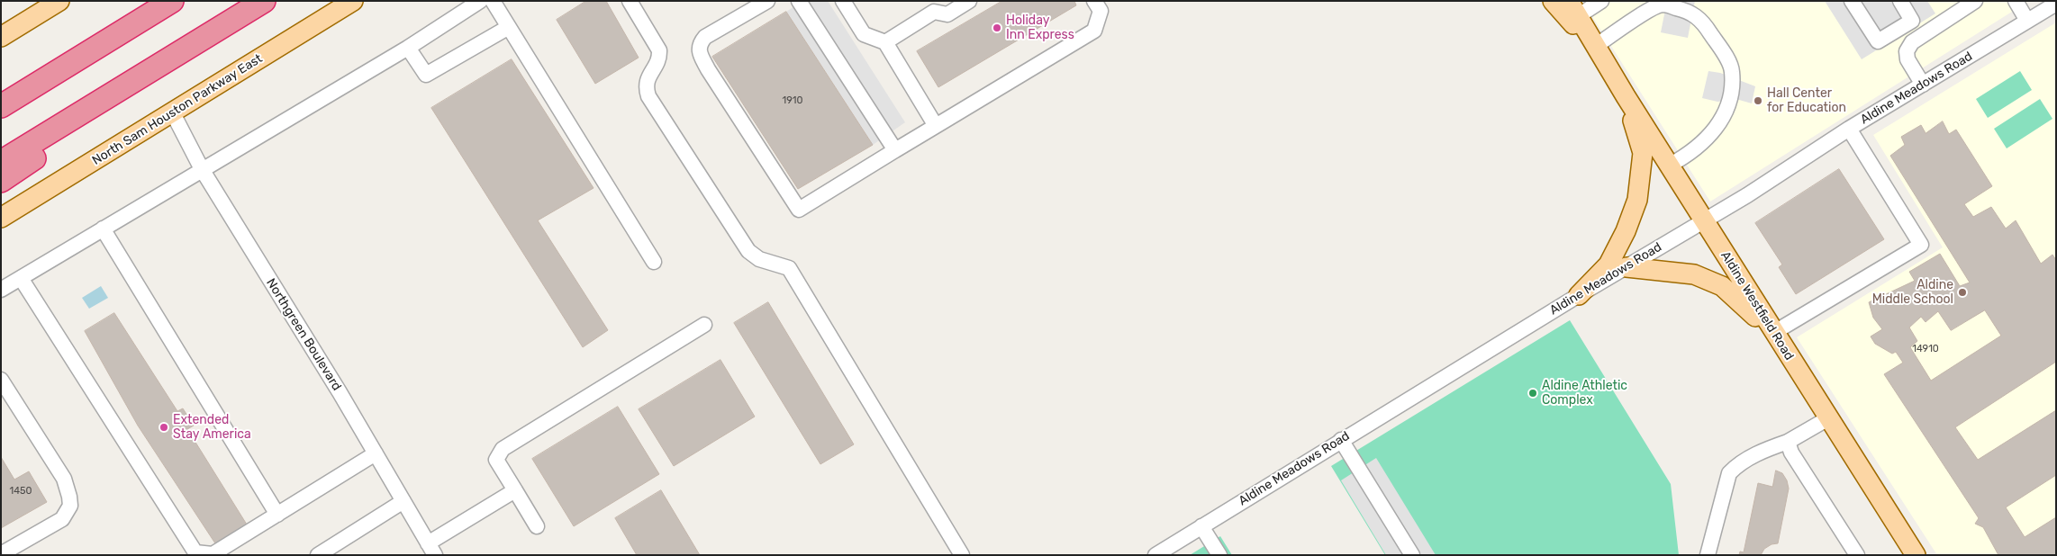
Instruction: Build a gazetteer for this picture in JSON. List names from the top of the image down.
{
  "streets": {
    "main road": ["North Sam Houston Parkway East", "Aldine Westfield Road"],
    "street": ["Aldine Meadows Road", "Northgreen Boulevard"]
  },
  "crossings": [
    ["Aldine Meadows Road", "Aldine Westfield Road"],
    ["North Sam Houston Parkway East", "Northgreen Boulevard"]
  ],
  "places": [
    "Holiday Inn Express",
    "Hall Center for Education",
    "Aldine Middle School",
    "Aldine Athletic Complex",
    "Extended Stay America"
  ],
  "house_numbers": ["1910", "14910", "1450"]
}
